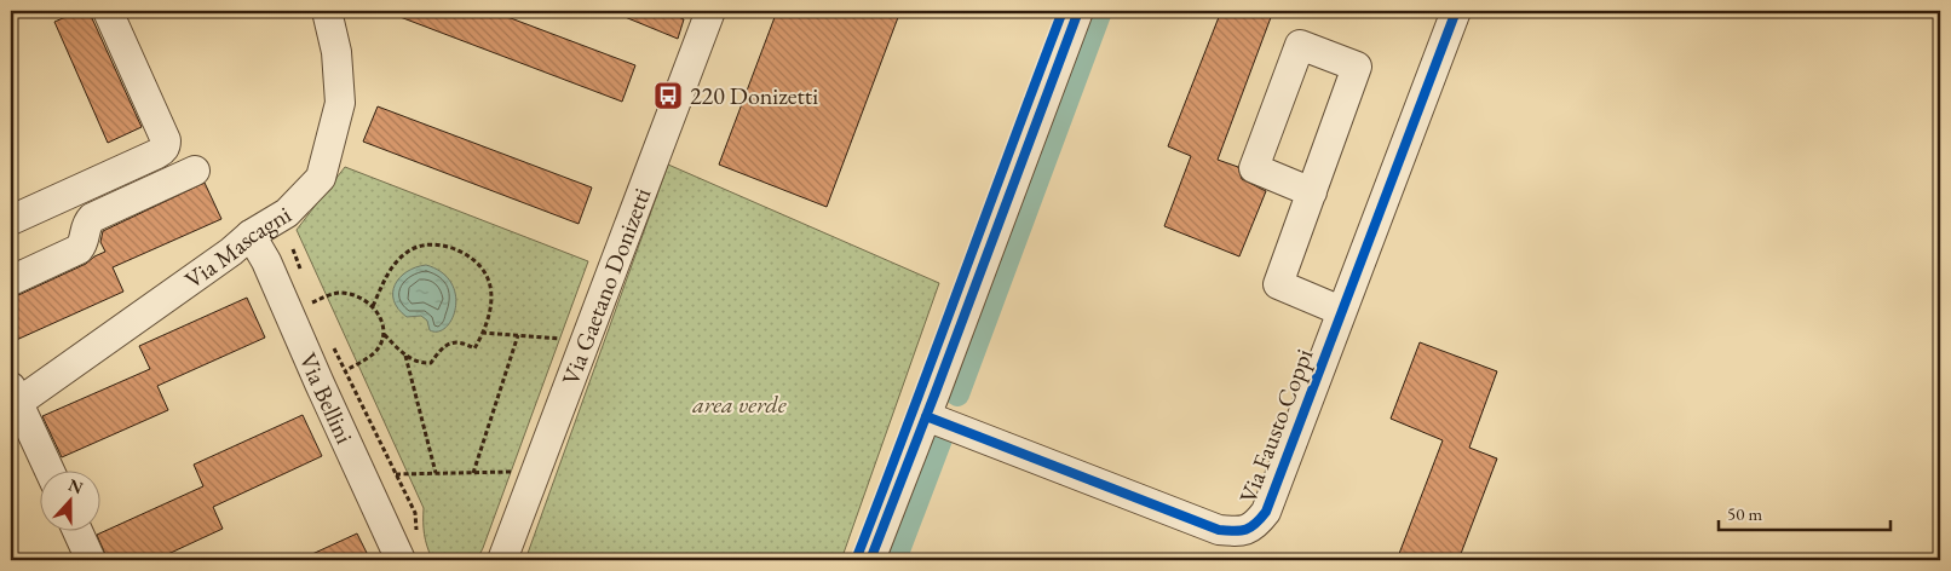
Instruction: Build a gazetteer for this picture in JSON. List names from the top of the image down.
{
  "streets": {
    "street": [
      "Via Mascagni",
      "Via Gaetano Donizetti",
      "Via Bellini",
      "Via Fausto Coppi"
    ]
  },
  "crossings": [
    ["Via Mascagni", "Via Bellini"]
  ],
  "parks": ["area verde"],
  "places": {
    "bus stop": ["220 Donizetti"]
  },
  "scale_bar": "50 m",
  "north": "top"
}
